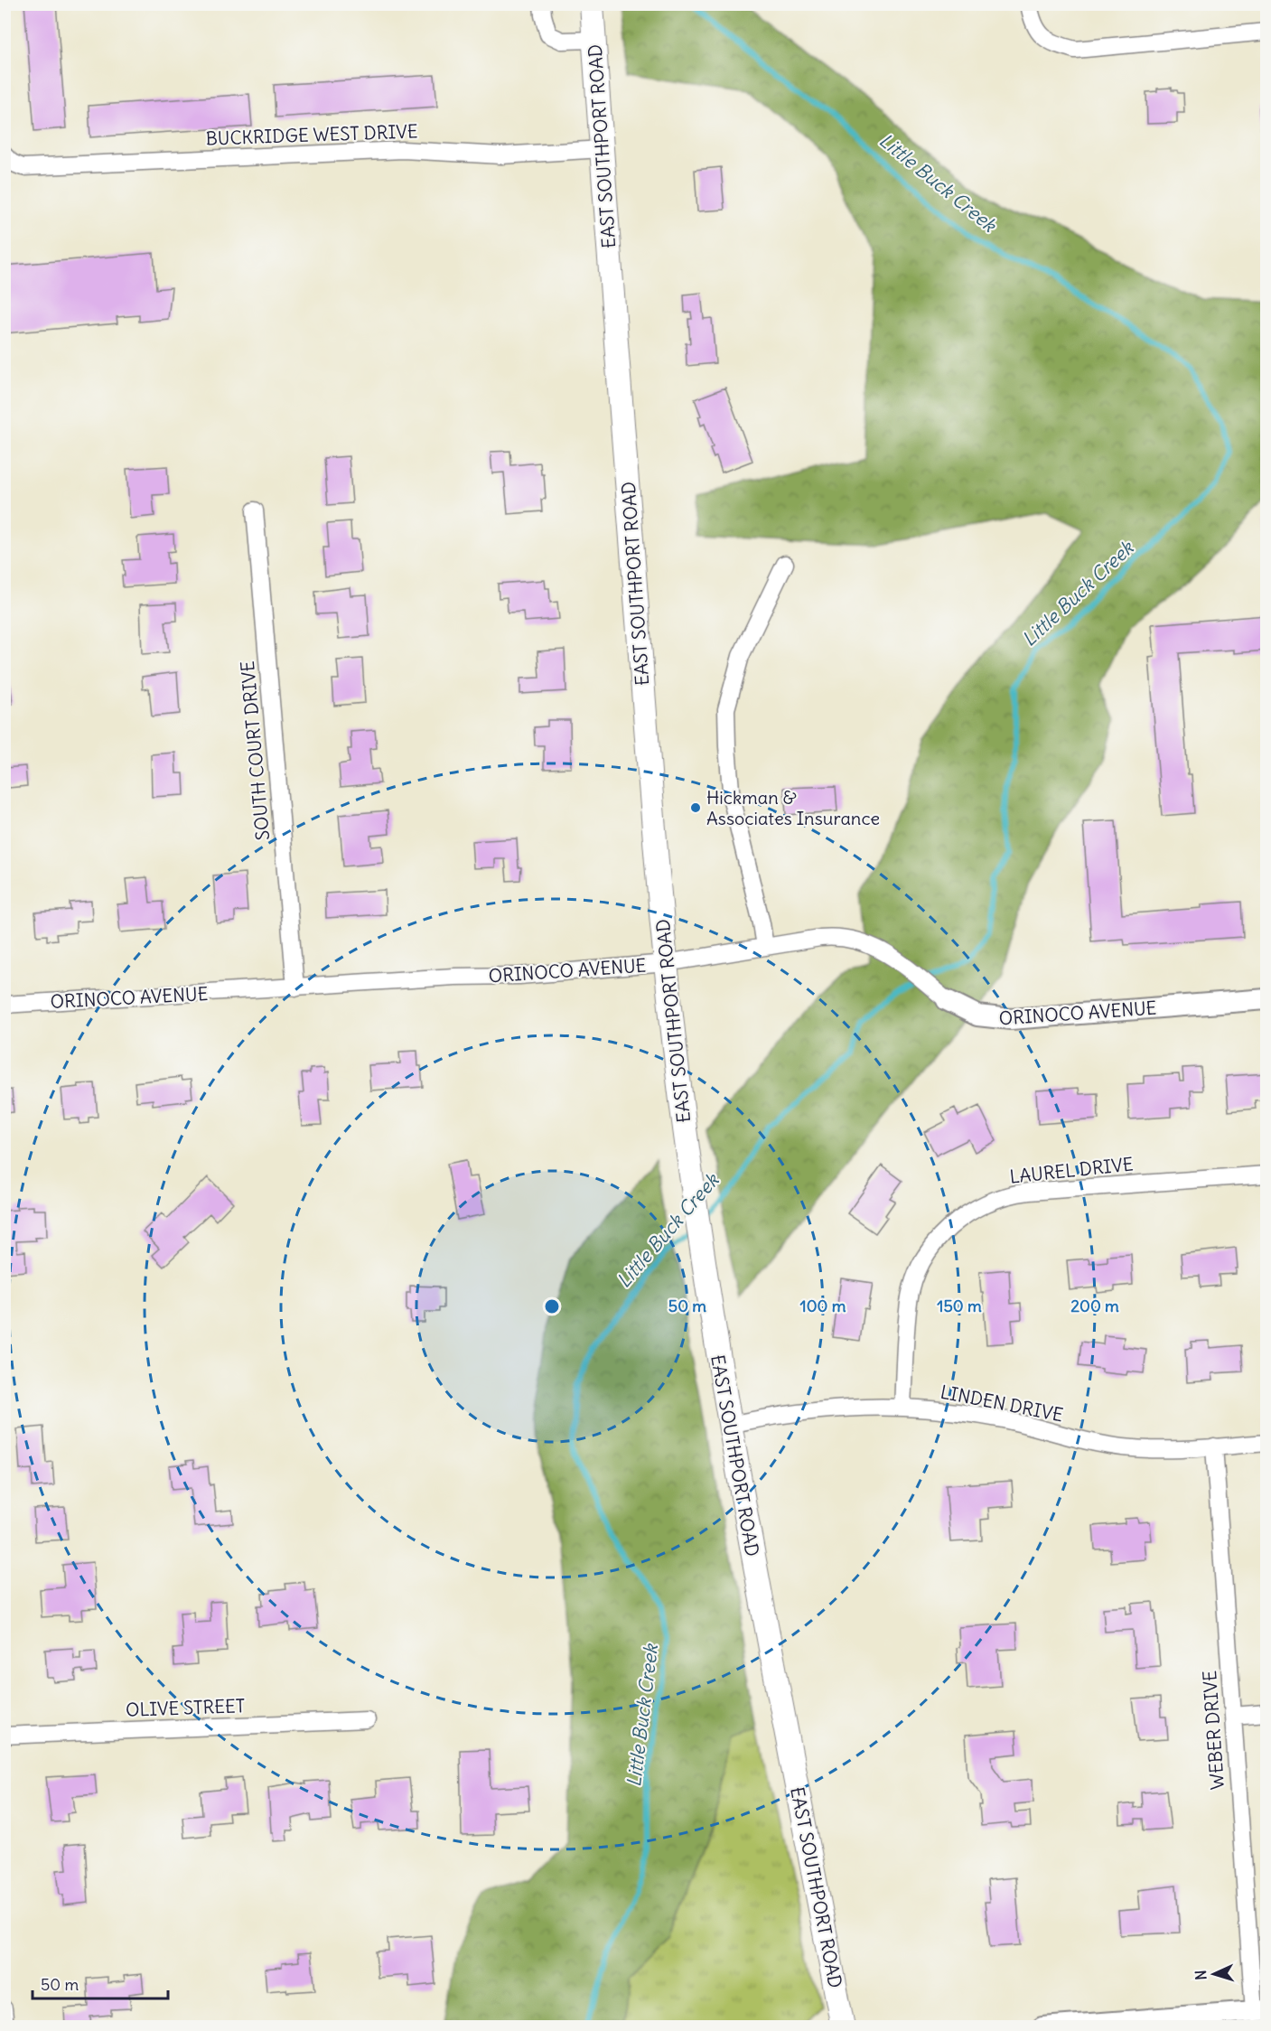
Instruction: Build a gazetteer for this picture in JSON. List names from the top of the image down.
{
  "streets": {
    "main road": ["EAST SOUTHPORT ROAD"],
    "street": [
      "BUCKRIDGE WEST DRIVE",
      "SOUTH COURT DRIVE",
      "ORINOCO AVENUE",
      "LAUREL DRIVE",
      "LINDEN DRIVE",
      "OLIVE STREET",
      "WEBER DRIVE"
    ]
  },
  "crossings": [
    ["BUCKRIDGE WEST DRIVE", "EAST SOUTHPORT ROAD"],
    ["EAST SOUTHPORT ROAD", "ORINOCO AVENUE"],
    ["EAST SOUTHPORT ROAD", "LINDEN DRIVE"],
    ["SOUTH COURT DRIVE", "ORINOCO AVENUE"],
    ["LAUREL DRIVE", "LINDEN DRIVE"],
    ["LINDEN DRIVE", "WEBER DRIVE"]
  ],
  "water": ["Little Buck Creek"],
  "places": ["Hickman & Associates Insurance"],
  "scale_bar": "50 m",
  "north": "left",
  "rings": [
    "50 m",
    "100 m",
    "150 m",
    "200 m"
  ]
}
